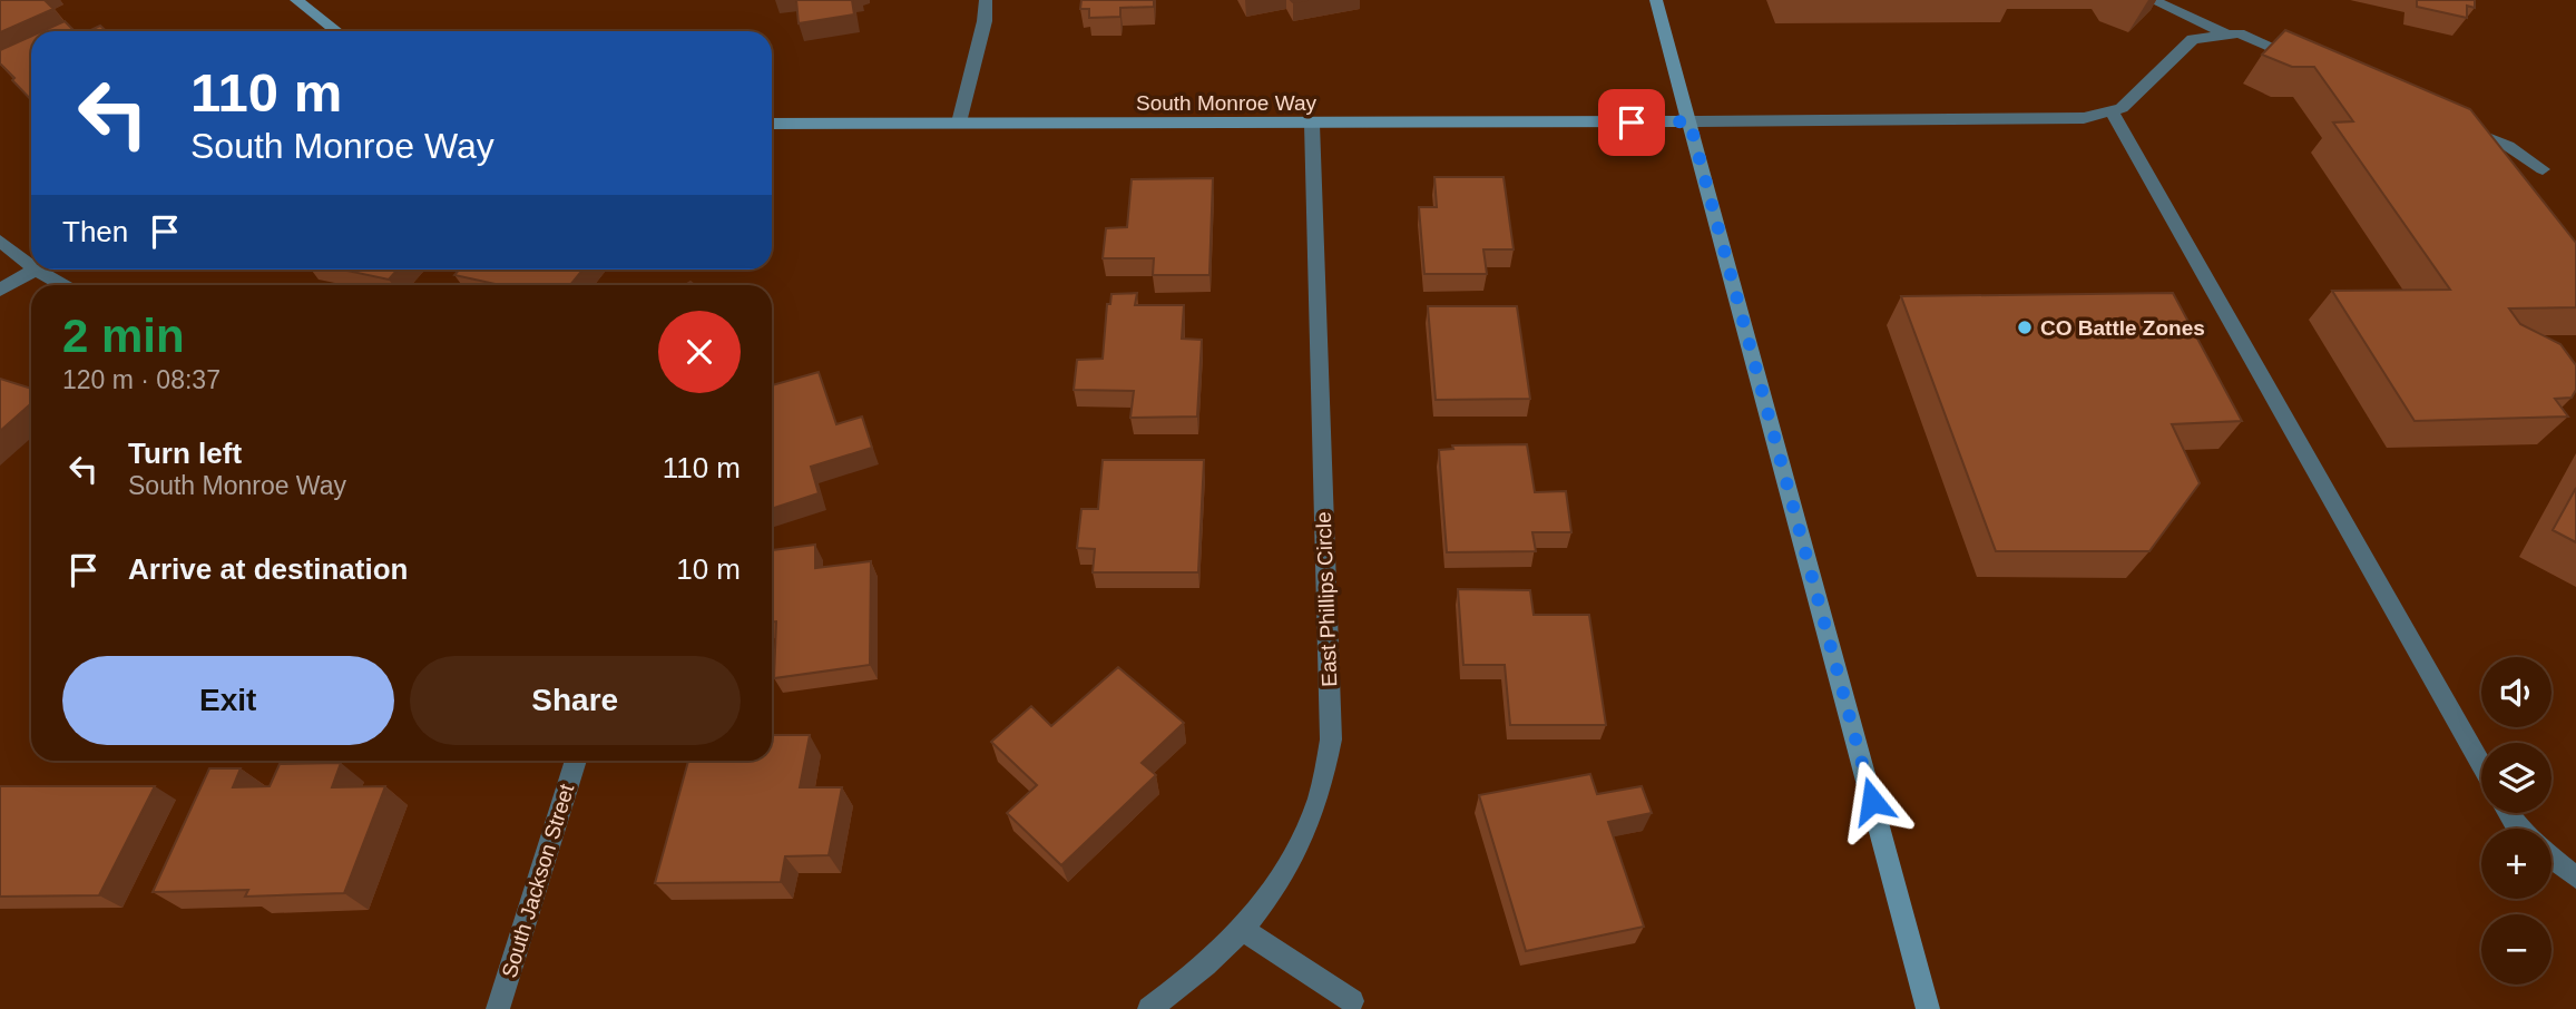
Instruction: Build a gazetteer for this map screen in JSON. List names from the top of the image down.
{
  "streets": {
    "main road": ["South Monroe Way"],
    "street": ["East Phillips Circle", "South Jackson Street"]
  },
  "crossings": [
    ["South Monroe Way", "East Phillips Circle"]
  ],
  "places": ["CO Battle Zones"],
  "page": {
    "turn": ["110 m", "South Monroe Way"],
    "then": "Then",
    "heading": ["2 min", "120 m · 08:37"],
    "list": [
      {
        "name": "Turn left",
        "note": "South Monroe Way",
        "value": "110 m"
      },
      {
        "name": "Arrive at destination",
        "value": "10 m"
      }
    ],
    "buttons": ["Exit", "Share"],
    "map_buttons": ["+", "−"]
  }
}
